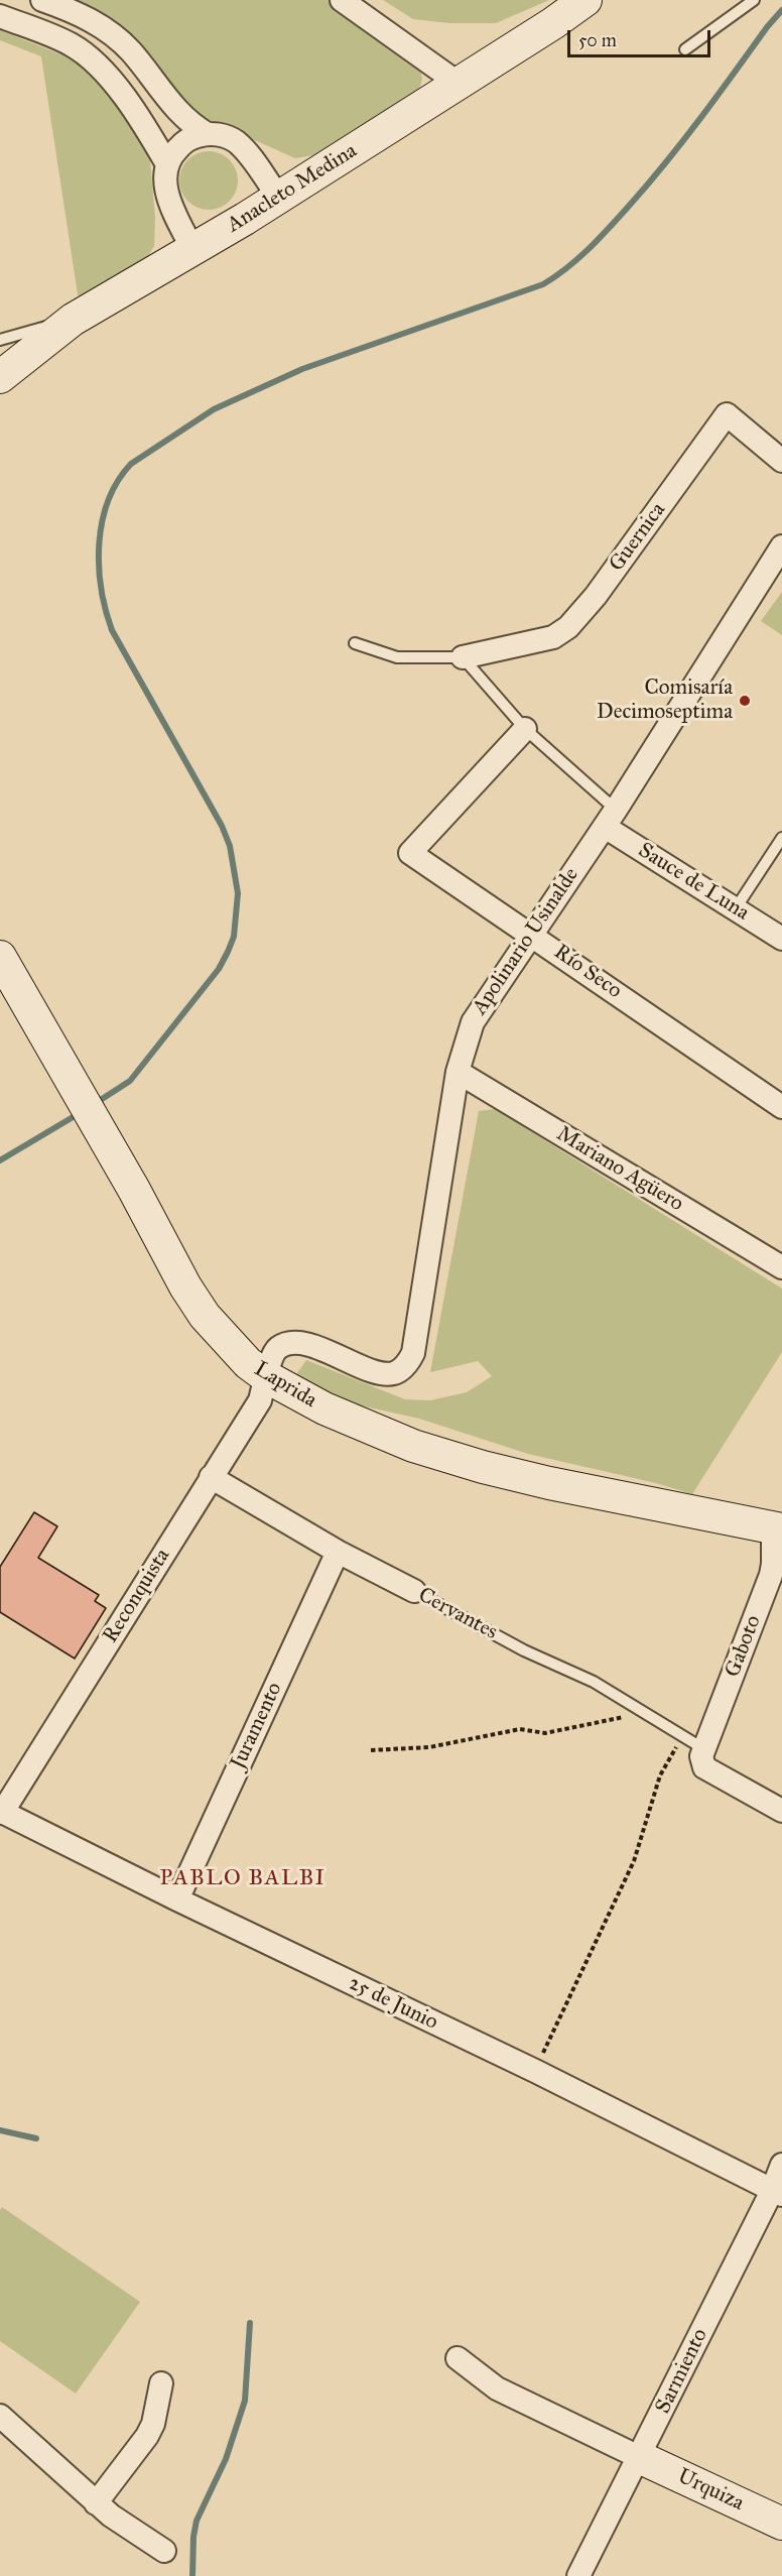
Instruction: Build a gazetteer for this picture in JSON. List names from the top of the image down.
{
  "streets": {
    "main road": ["Anacleto Medina", "Laprida", "Urquiza"],
    "street": [
      "Guernica",
      "Sauce de Luna",
      "Apolinario Usinalde",
      "Río Seco",
      "Mariano Agüero",
      "Reconquista",
      "Cervantes",
      "Gaboto",
      "Juramento",
      "25 de Junio",
      "Sarmiento"
    ]
  },
  "crossings": [
    ["Sauce de Luna", "Apolinario Usinalde"],
    ["Apolinario Usinalde", "Río Seco"],
    ["Apolinario Usinalde", "Mariano Agüero"],
    ["Apolinario Usinalde", "Laprida"],
    ["Apolinario Usinalde", "Reconquista"],
    ["Laprida", "Reconquista"],
    ["Laprida", "Gaboto"],
    ["Reconquista", "Cervantes"],
    ["Reconquista", "25 de Junio"],
    ["Cervantes", "Gaboto"],
    ["Cervantes", "Juramento"],
    ["Juramento", "25 de Junio"],
    ["25 de Junio", "Sarmiento"],
    ["Sarmiento", "Urquiza"]
  ],
  "districts": ["PABLO BALBI"],
  "places": ["Comisaría Decimoseptima"],
  "scale_bar": "50 m"
}
